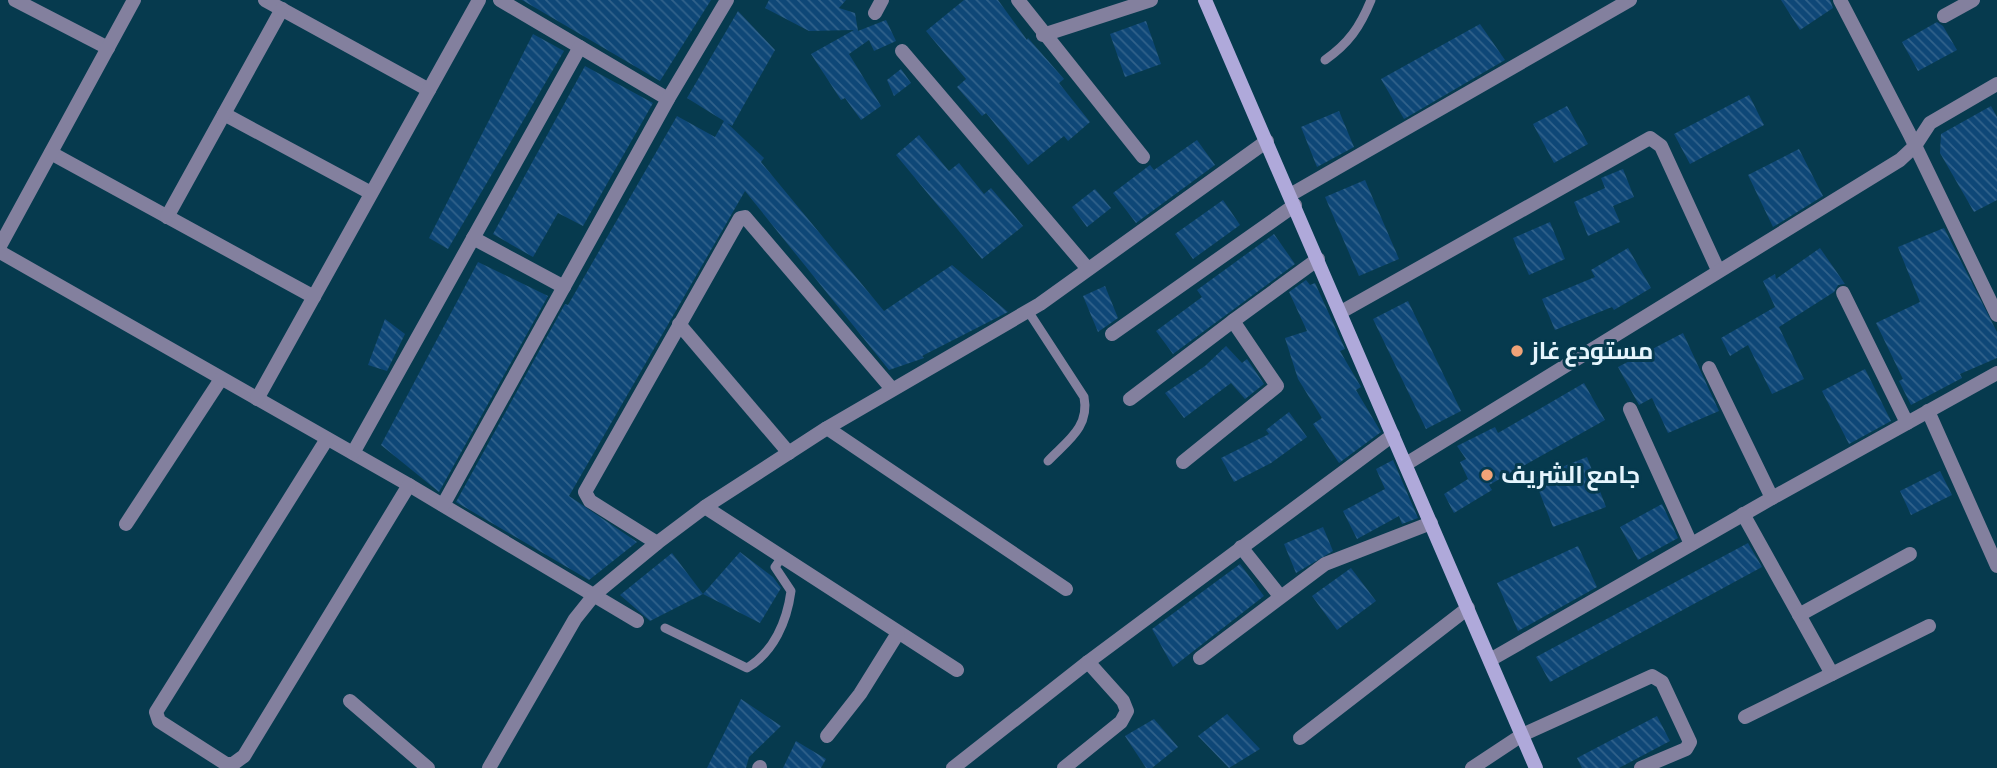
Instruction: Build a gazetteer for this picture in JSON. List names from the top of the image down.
{
  "places": ["مستودع غاز", "جامع الشريف"]
}
